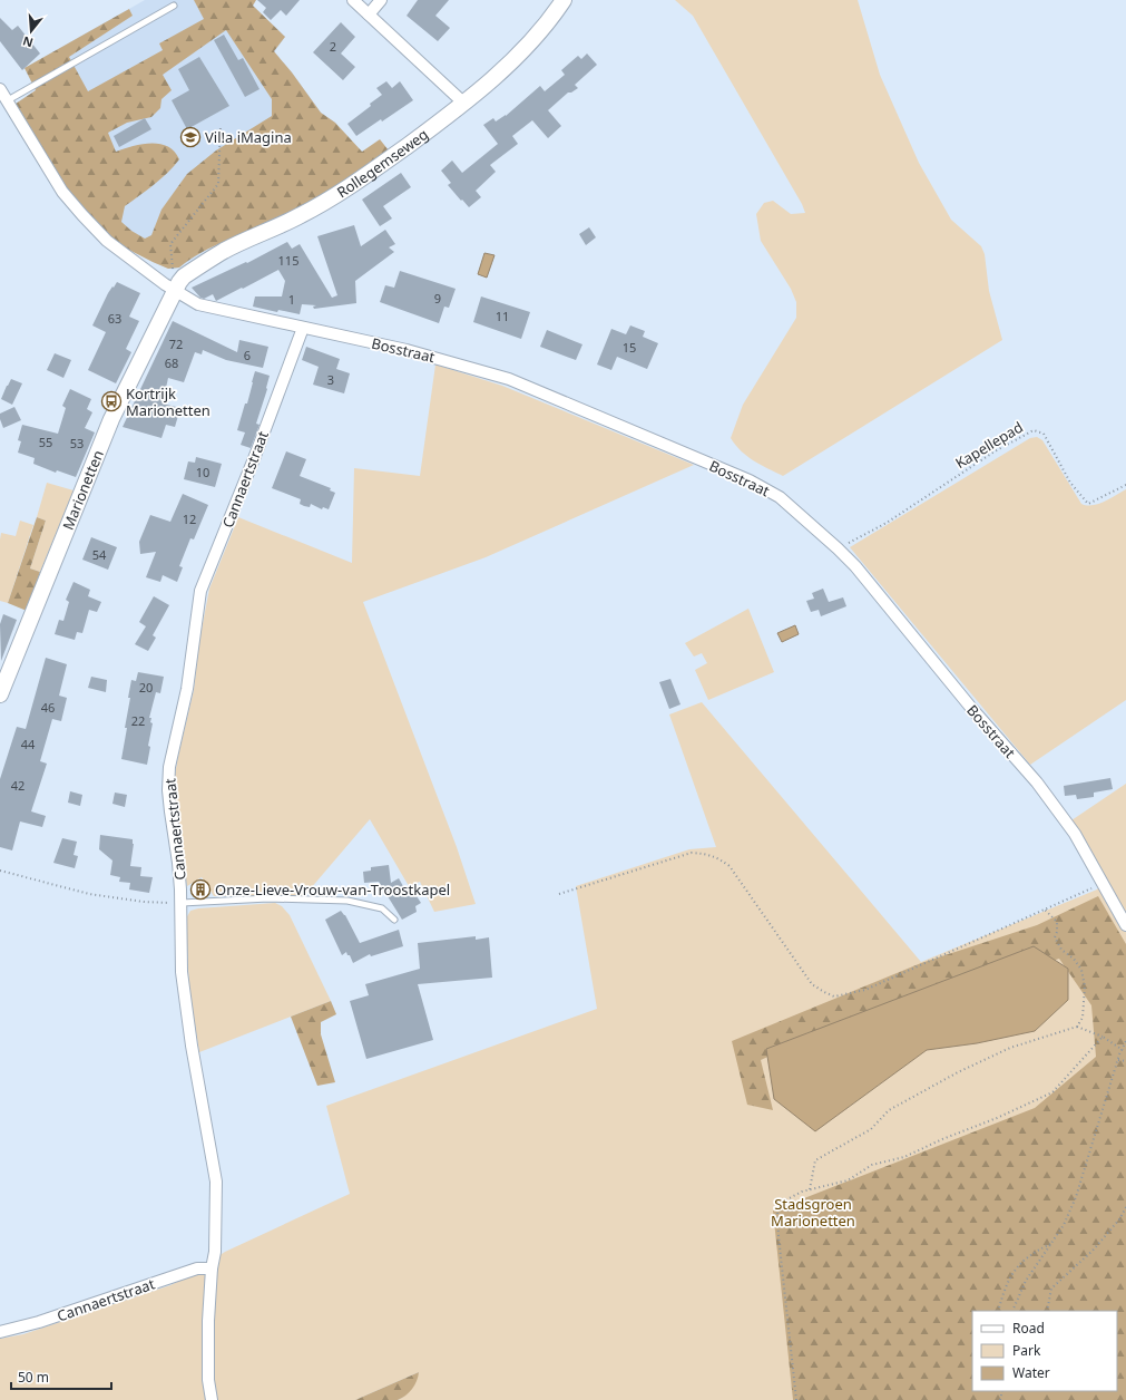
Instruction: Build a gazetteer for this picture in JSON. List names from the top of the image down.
{
  "streets": {
    "street": [
      "Rollegemseweg",
      "Bosstraat",
      "Cannaertstraat",
      "Marionetten"
    ],
    "path": ["Kapellepad"]
  },
  "crossings": [
    ["Rollegemseweg", "Bosstraat"],
    ["Rollegemseweg", "Marionetten"],
    ["Bosstraat", "Kapellepad"],
    ["Bosstraat", "Cannaertstraat"],
    ["Bosstraat", "Marionetten"]
  ],
  "parks": ["Stadsgroen Marionetten"],
  "places": {
    "school or university": ["Vil!a iMagina"],
    "bus stop": ["Kortrijk Marionetten"],
    "building": ["Onze-Lieve-Vrouw-van-Troostkapel"]
  },
  "house_numbers": [
    "2",
    "115",
    "9",
    "1",
    "11",
    "63",
    "72",
    "15",
    "6",
    "68",
    "3",
    "55",
    "53",
    "10",
    "12",
    "54",
    "20",
    "46",
    "22",
    "44",
    "42"
  ],
  "legend": ["Road", "Park", "Water"],
  "scale_bar": "50 m",
  "north": "bottom"
}
